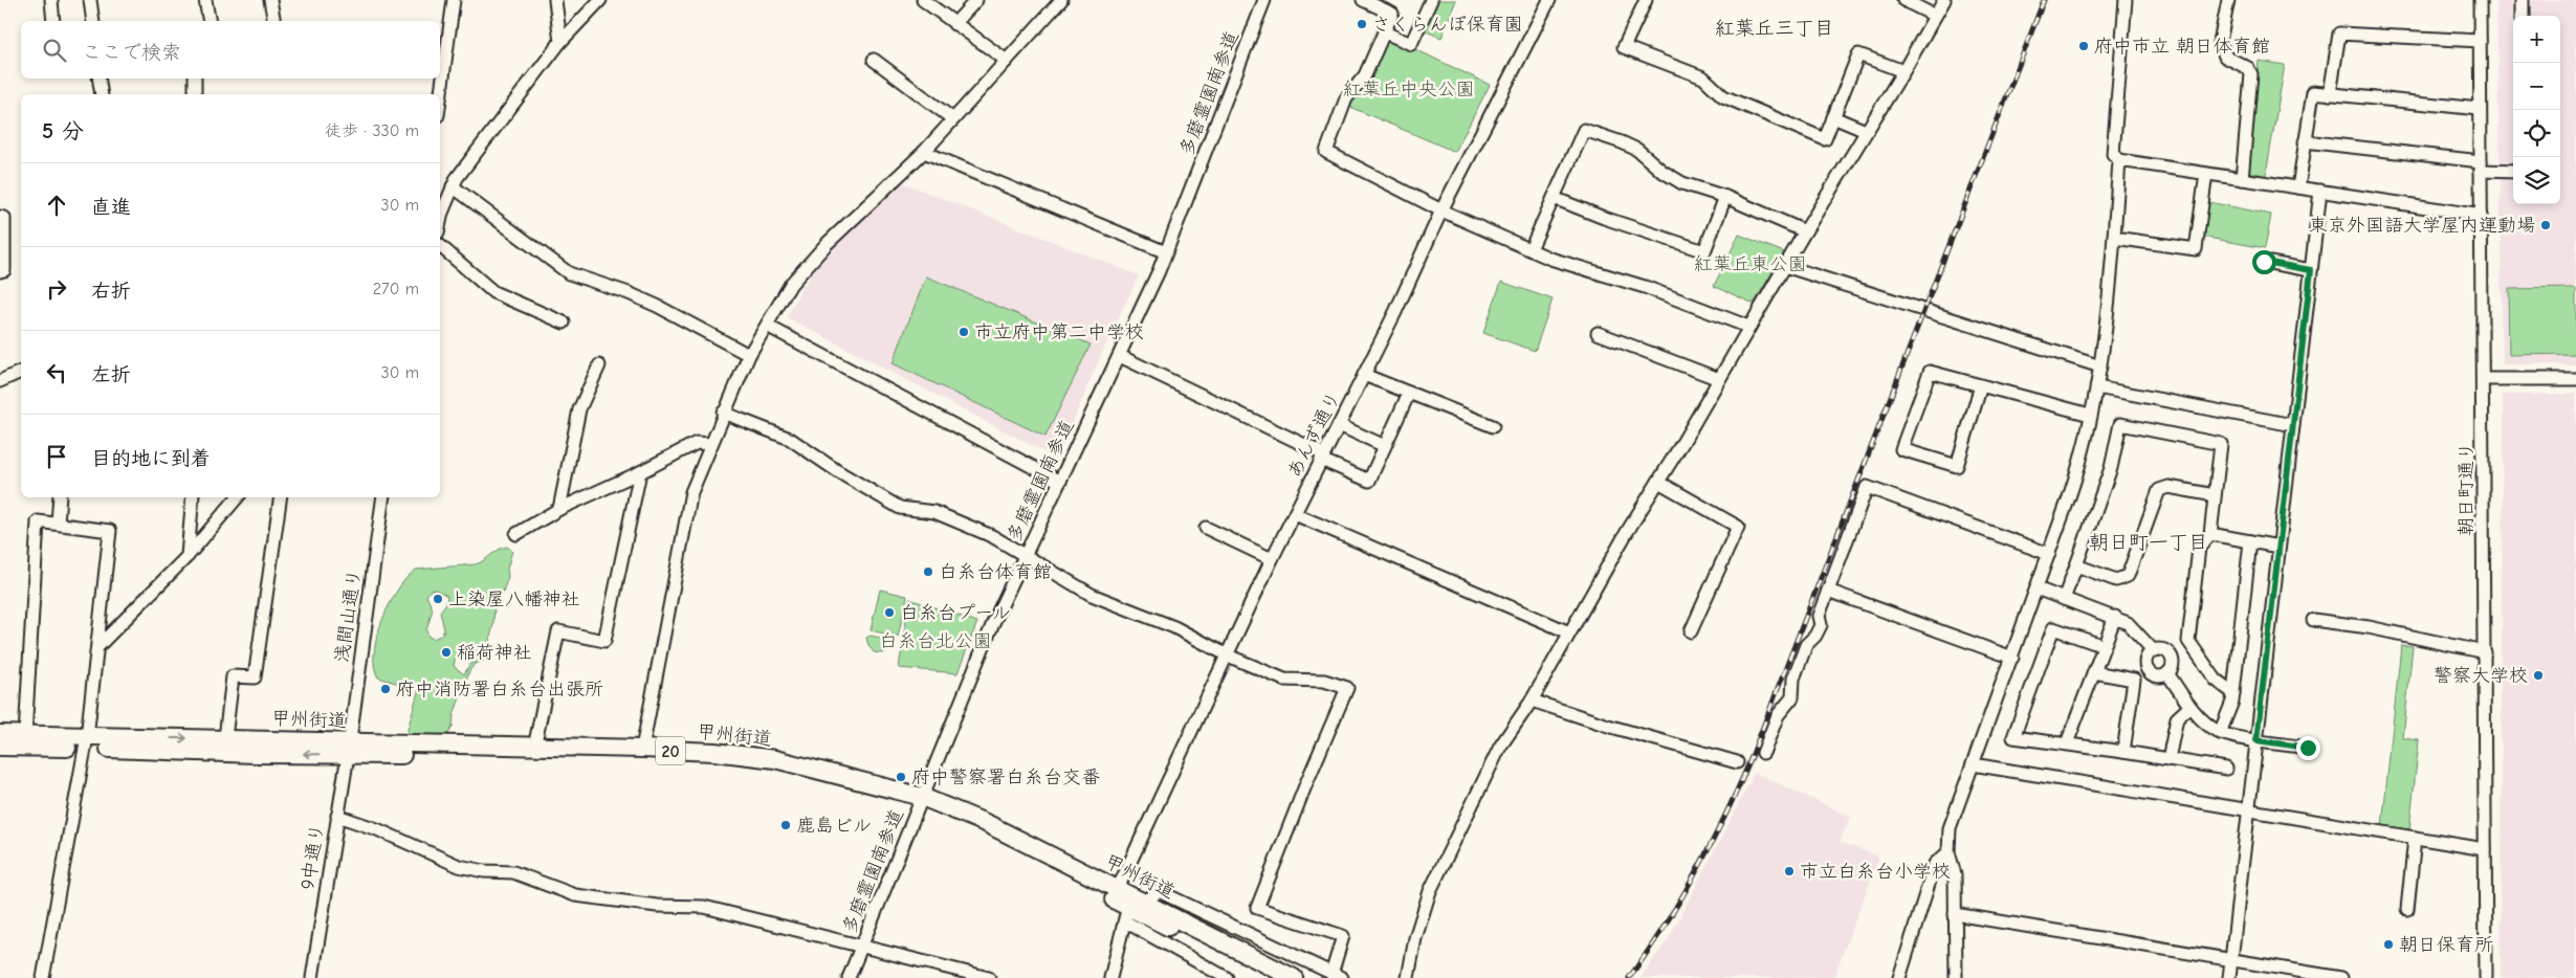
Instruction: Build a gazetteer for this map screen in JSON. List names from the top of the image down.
{
  "streets": {
    "highway": ["甲州街道", "20"],
    "street": [
      "多磨霊園南参道",
      "あんず通り",
      "朝日町通り",
      "浅間山通り",
      "9中通り"
    ]
  },
  "crossings": [
    ["多磨霊園南参道", "甲州街道"],
    ["あんず通り", "甲州街道"],
    ["浅間山通り", "甲州街道"],
    ["浅間山通り", "9中通り"],
    ["甲州街道", "9中通り"]
  ],
  "districts": ["紅葉丘三丁目", "朝日町一丁目"],
  "parks": ["紅葉丘中央公園", "紅葉丘東公園", "白糸台北公園"],
  "places": [
    "さくらんぼ保育園",
    "府中市立 朝日体育館",
    "東京外国語大学屋内運動場",
    "市立府中第二中学校",
    "白糸台体育館",
    "上染屋八幡神社",
    "白糸台プール",
    "稲荷神社",
    "警察大学校",
    "府中消防署白糸台出張所",
    "府中警察署白糸台交番",
    "鹿島ビル",
    "市立白糸台小学校",
    "朝日保育所"
  ],
  "page": {
    "map_buttons": ["+", "−"],
    "search": "ここで検索",
    "heading": ["5 分", "徒歩 · 330 m"],
    "list": [
      ["直進", "30 m"],
      ["右折", "270 m"],
      ["左折", "30 m"],
      "目的地に到着"
    ]
  }
}
